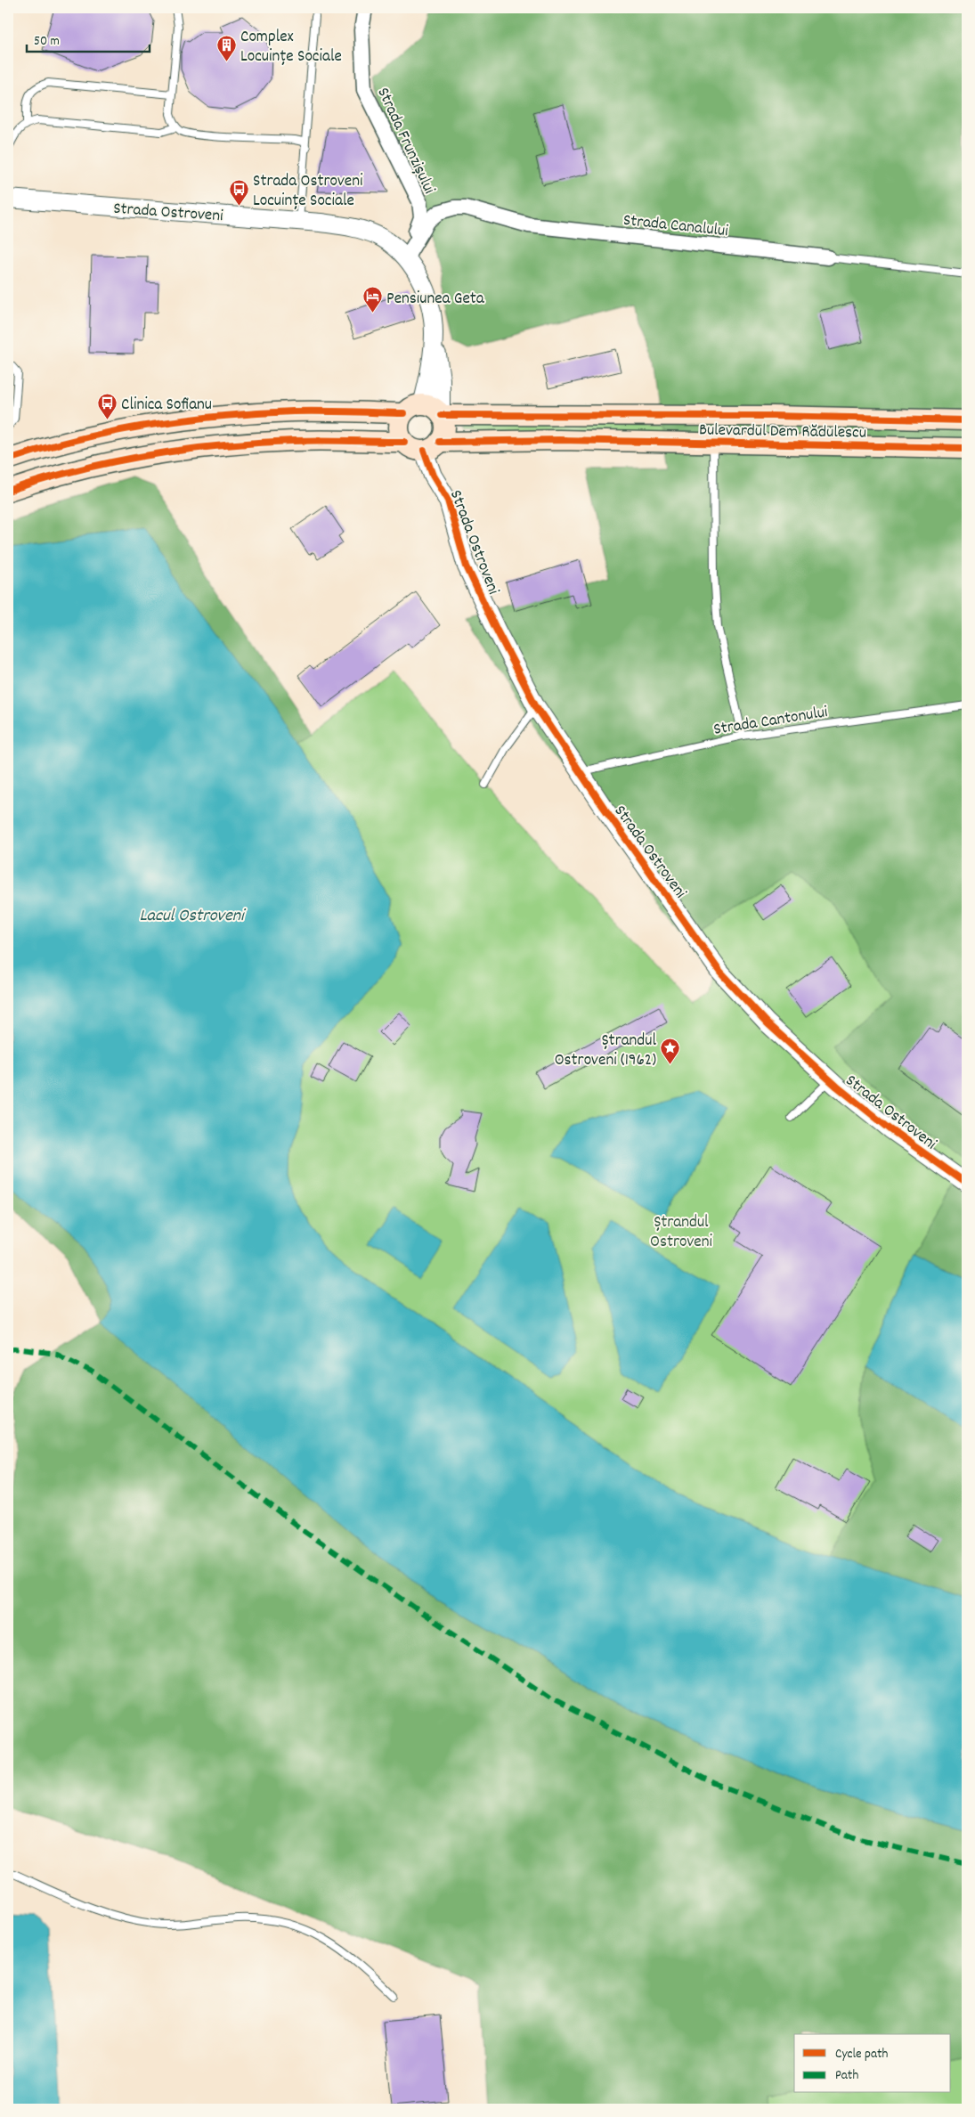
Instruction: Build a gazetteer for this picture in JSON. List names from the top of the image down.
{
  "streets": {
    "main road": ["Bulevardul Dem Rădulescu"],
    "street": ["Strada Frunzișului", "Strada Ostroveni", "Strada Canalului"],
    "lane": ["Strada Cantonului"]
  },
  "crossings": [
    ["Strada Frunzișului", "Strada Ostroveni"],
    ["Strada Frunzișului", "Strada Canalului"],
    ["Strada Ostroveni", "Strada Canalului"],
    ["Strada Ostroveni", "Bulevardul Dem Rădulescu"],
    ["Strada Ostroveni", "Strada Cantonului"]
  ],
  "water": ["Lacul Ostroveni"],
  "parks": ["Ștrandul Ostroveni"],
  "places": {
    "building": ["Complex Locuințe Sociale"],
    "bus stop": ["Strada Ostroveni Locuințe Sociale", "Clinica Sofianu"],
    "hotel": ["Pensiunea Geta"],
    "place": ["Ștrandul Ostroveni (1962)"]
  },
  "legend": ["Cycle path", "Path"],
  "scale_bar": "50 m"
}
